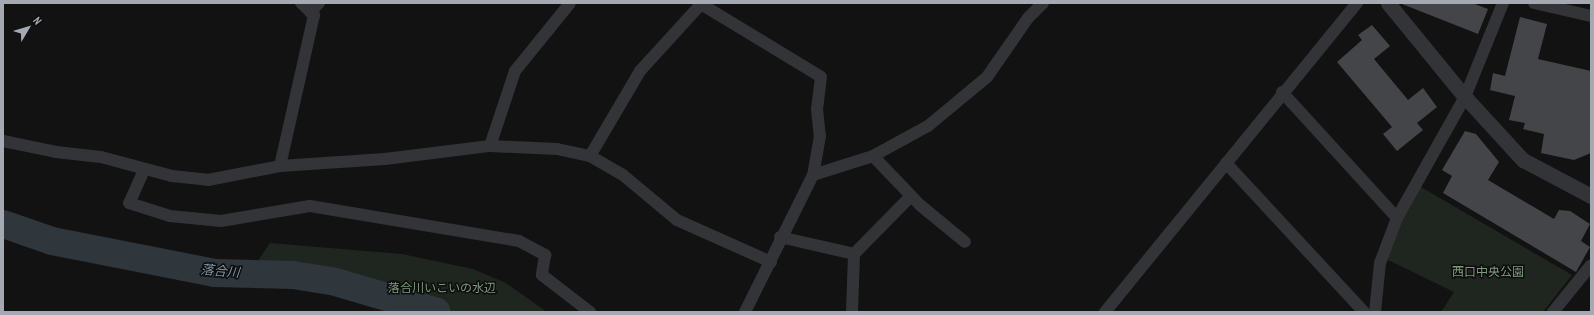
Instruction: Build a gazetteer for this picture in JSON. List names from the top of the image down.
{
  "water": ["落合川"],
  "parks": ["西口中央公園", "落合川いこいの水辺"],
  "north": "top right"
}
